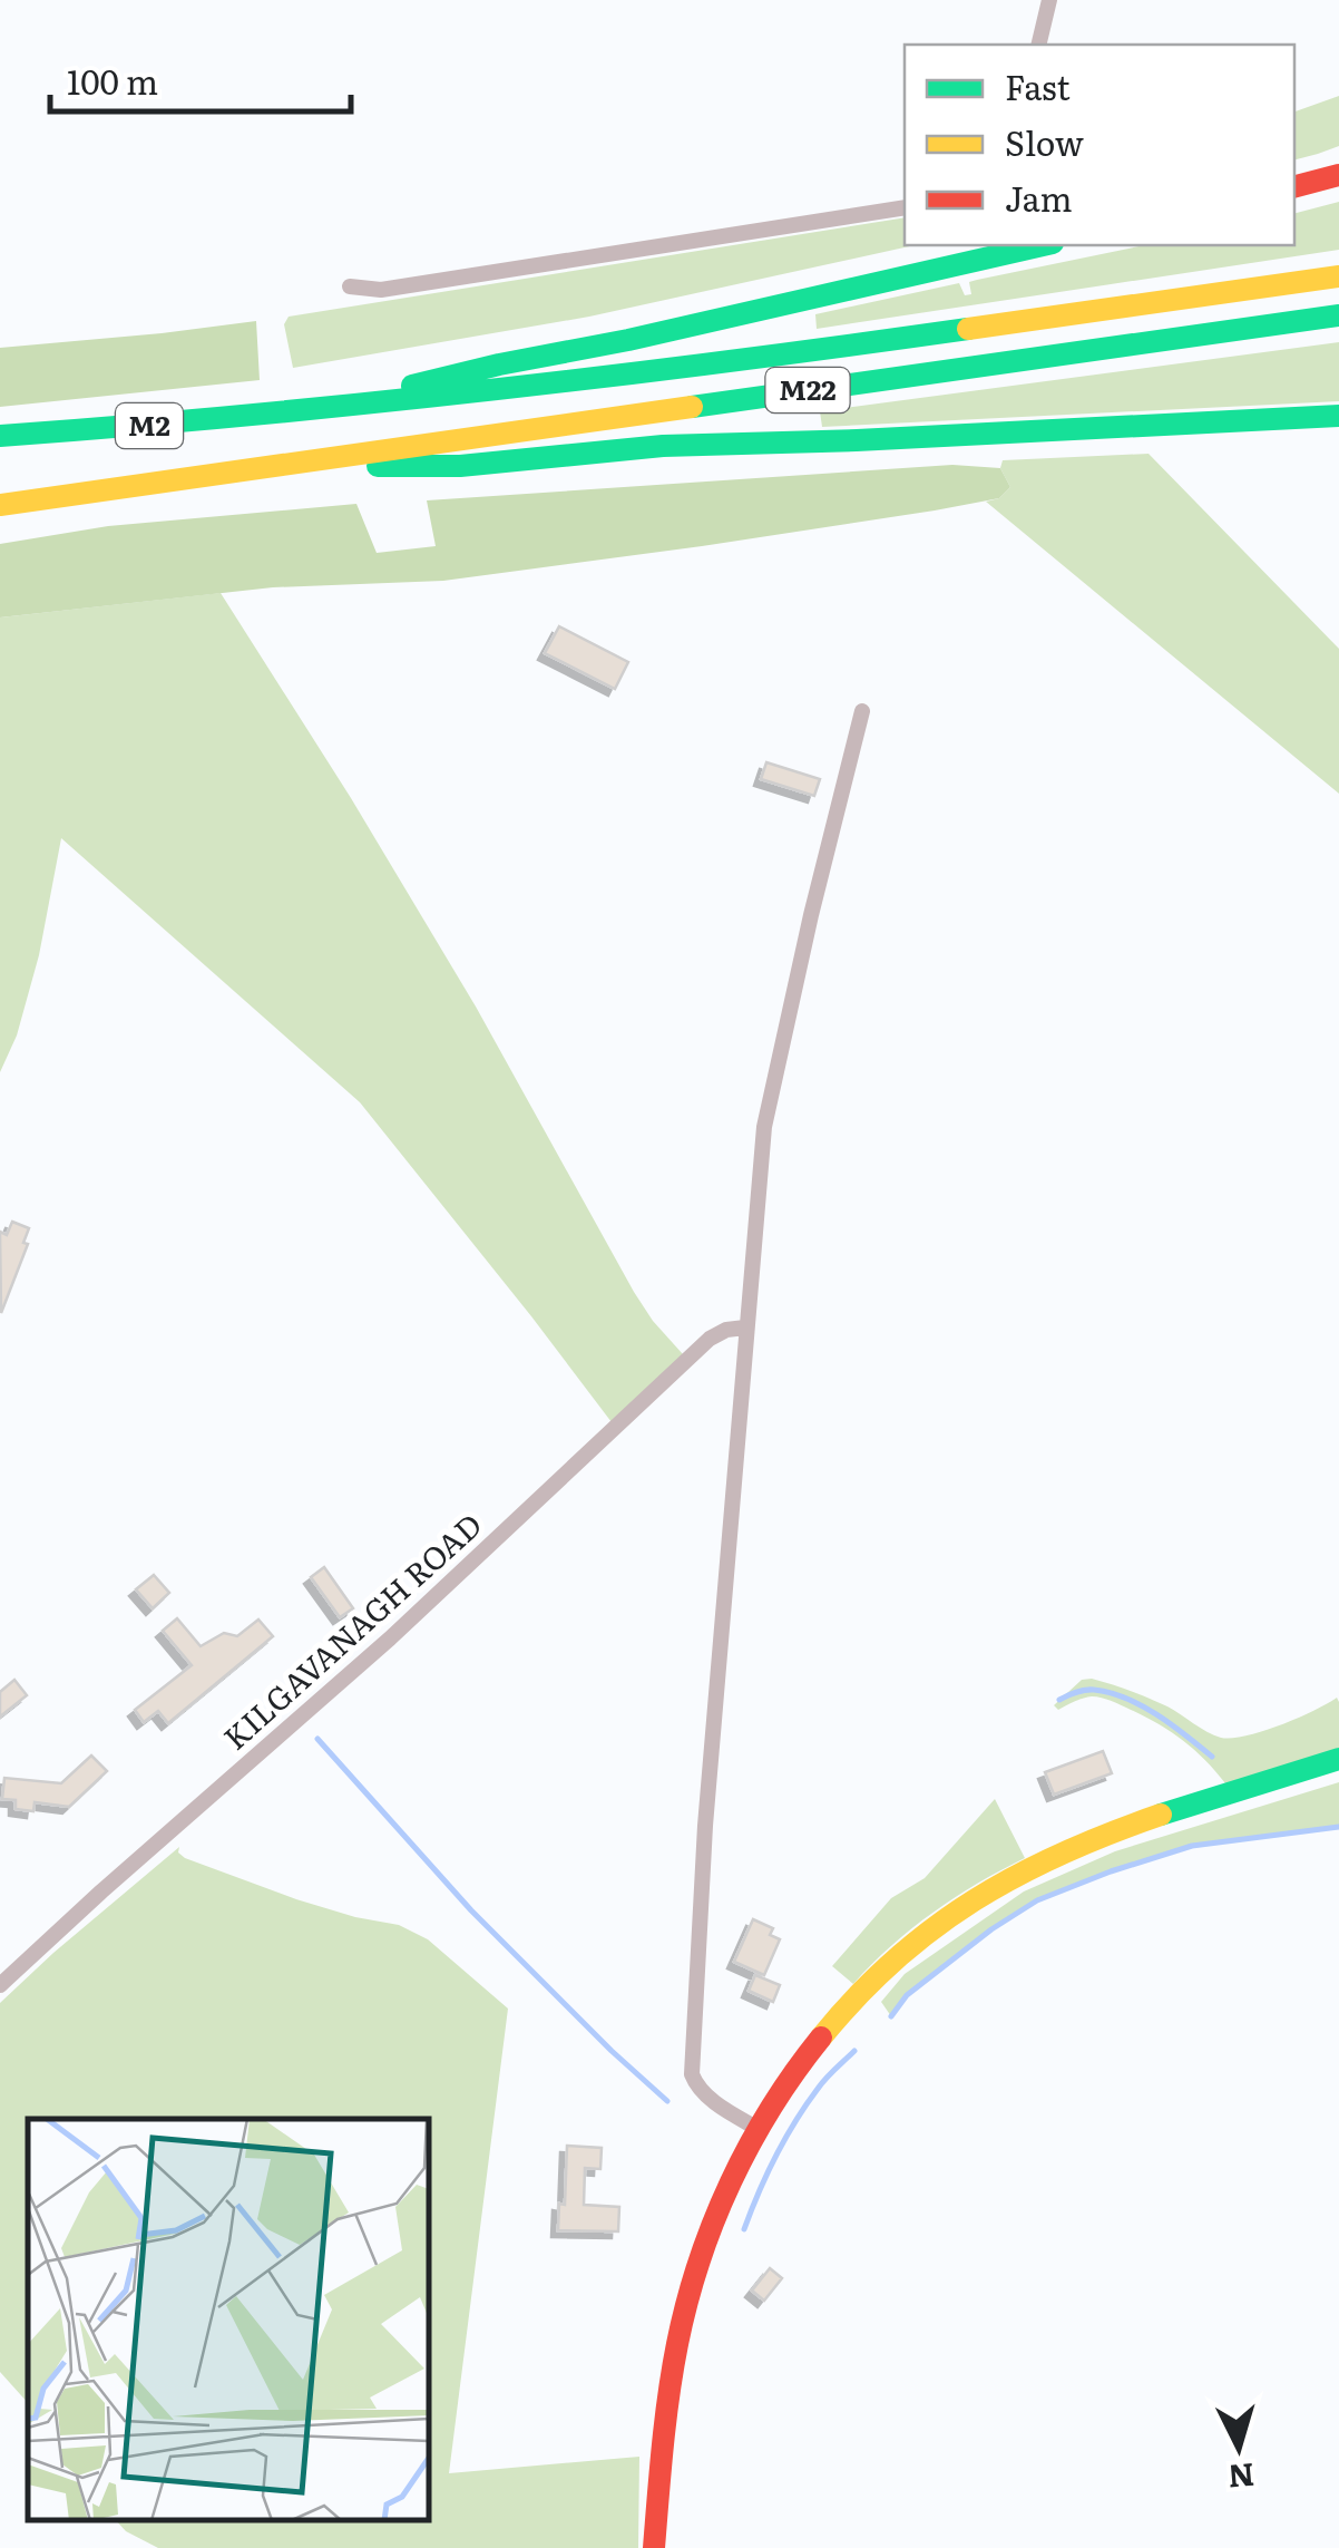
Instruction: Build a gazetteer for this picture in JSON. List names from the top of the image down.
{
  "streets": {
    "main road": ["M22", "M2"],
    "street": ["KILGAVANAGH ROAD"]
  },
  "crossings": [
    ["M22", "M2"]
  ],
  "legend": ["Fast", "Slow", "Jam"],
  "scale_bar": "100 m",
  "north": "bottom"
}
